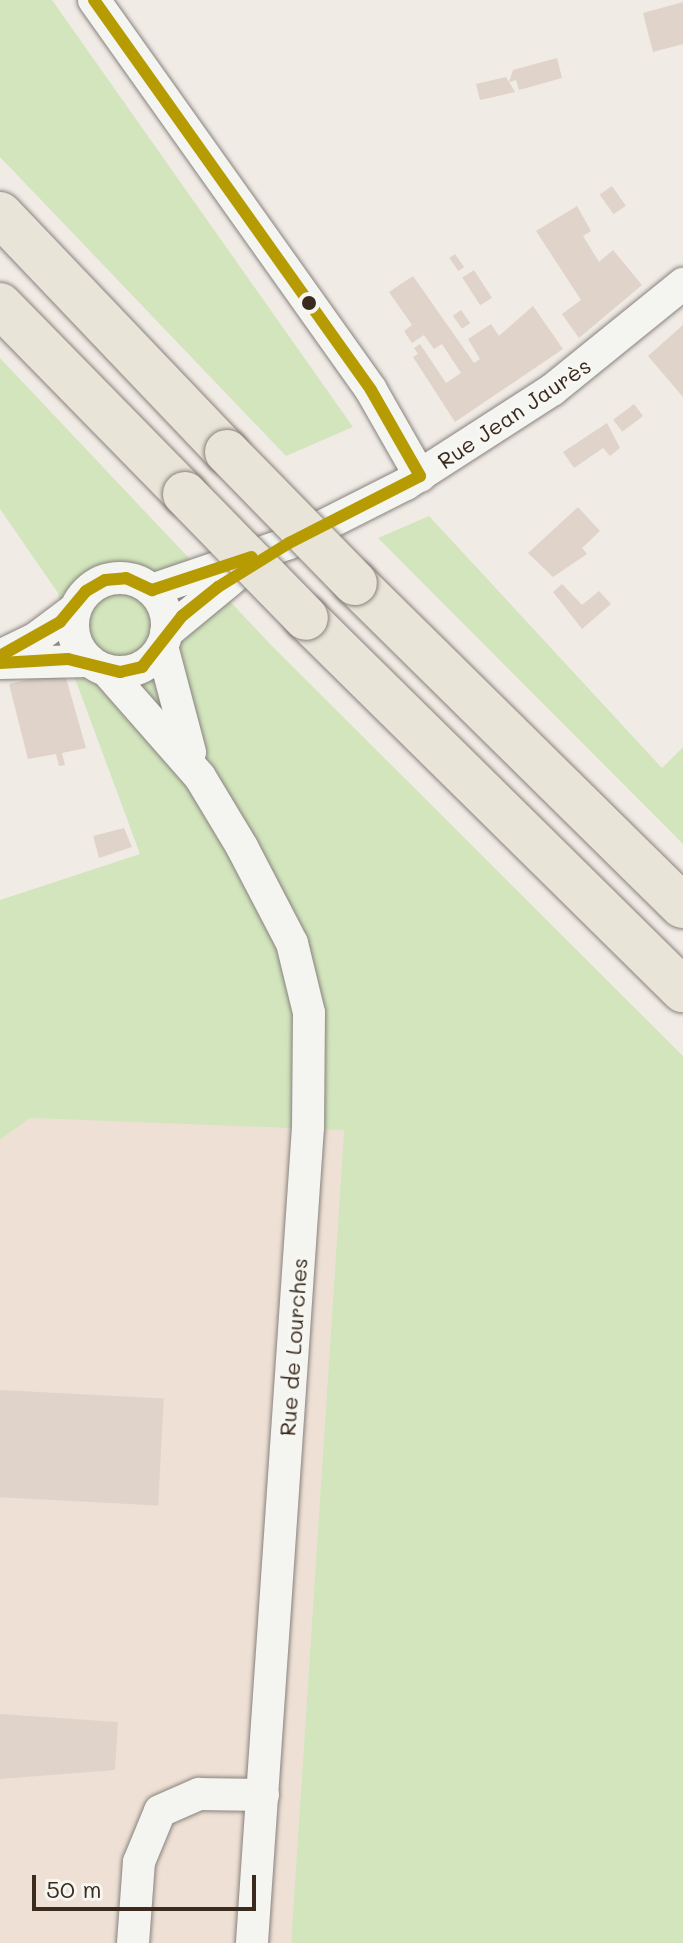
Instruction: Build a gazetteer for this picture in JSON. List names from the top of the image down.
{
  "streets": {
    "street": ["Rue Jean Jaurès", "Rue de Lourches"]
  },
  "crossings": [
    ["Rue Jean Jaurès", "Rue de Lourches"]
  ],
  "scale_bar": "50 m"
}
